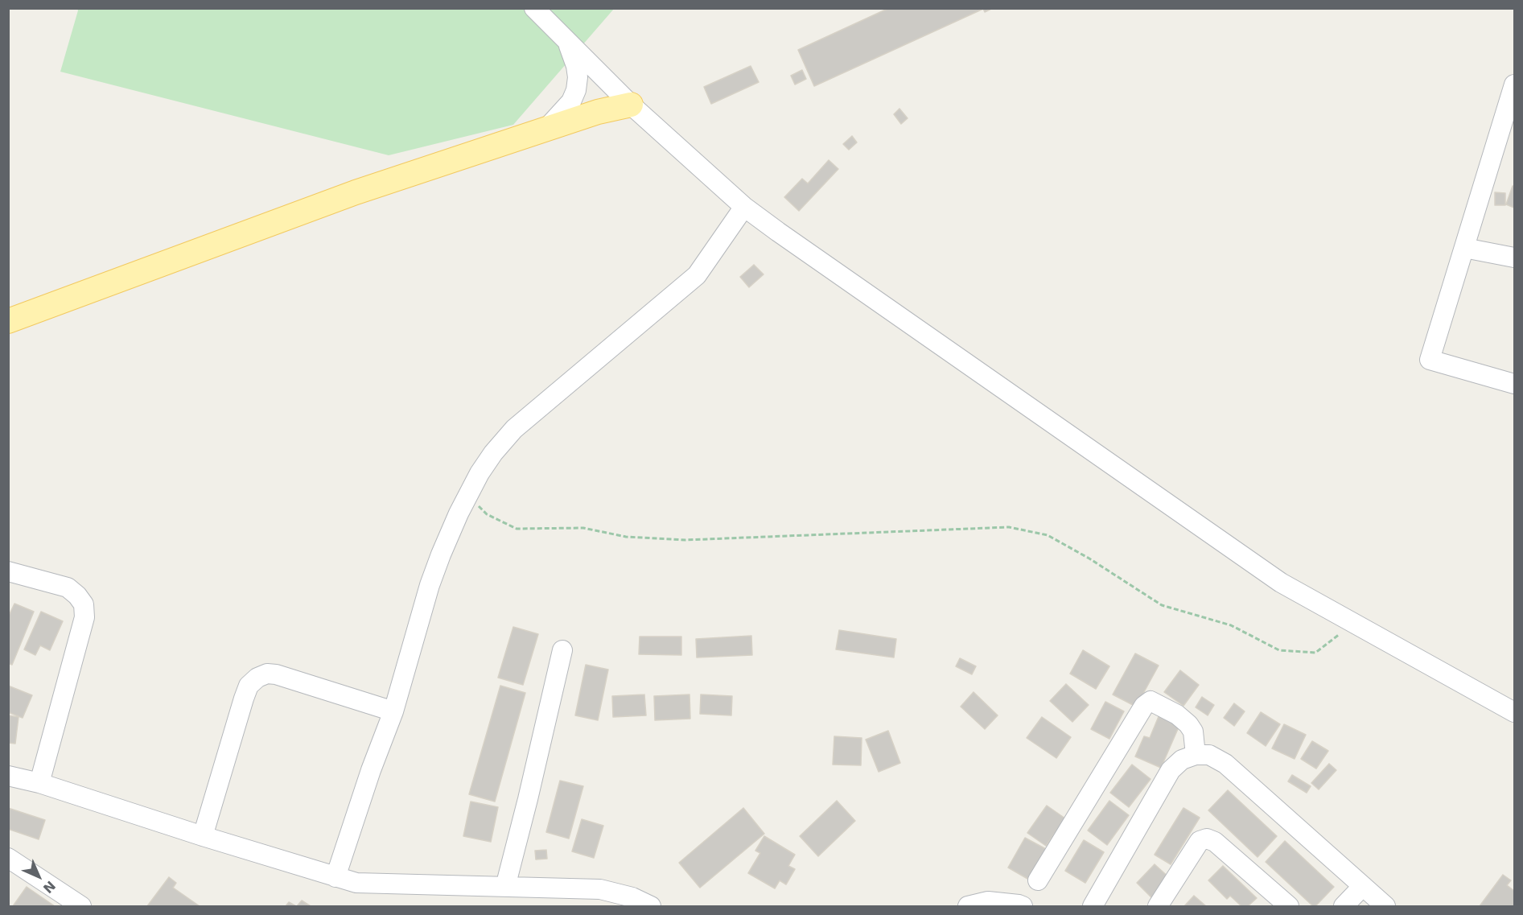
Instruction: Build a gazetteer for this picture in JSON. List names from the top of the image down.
{
  "north": "bottom right"
}
